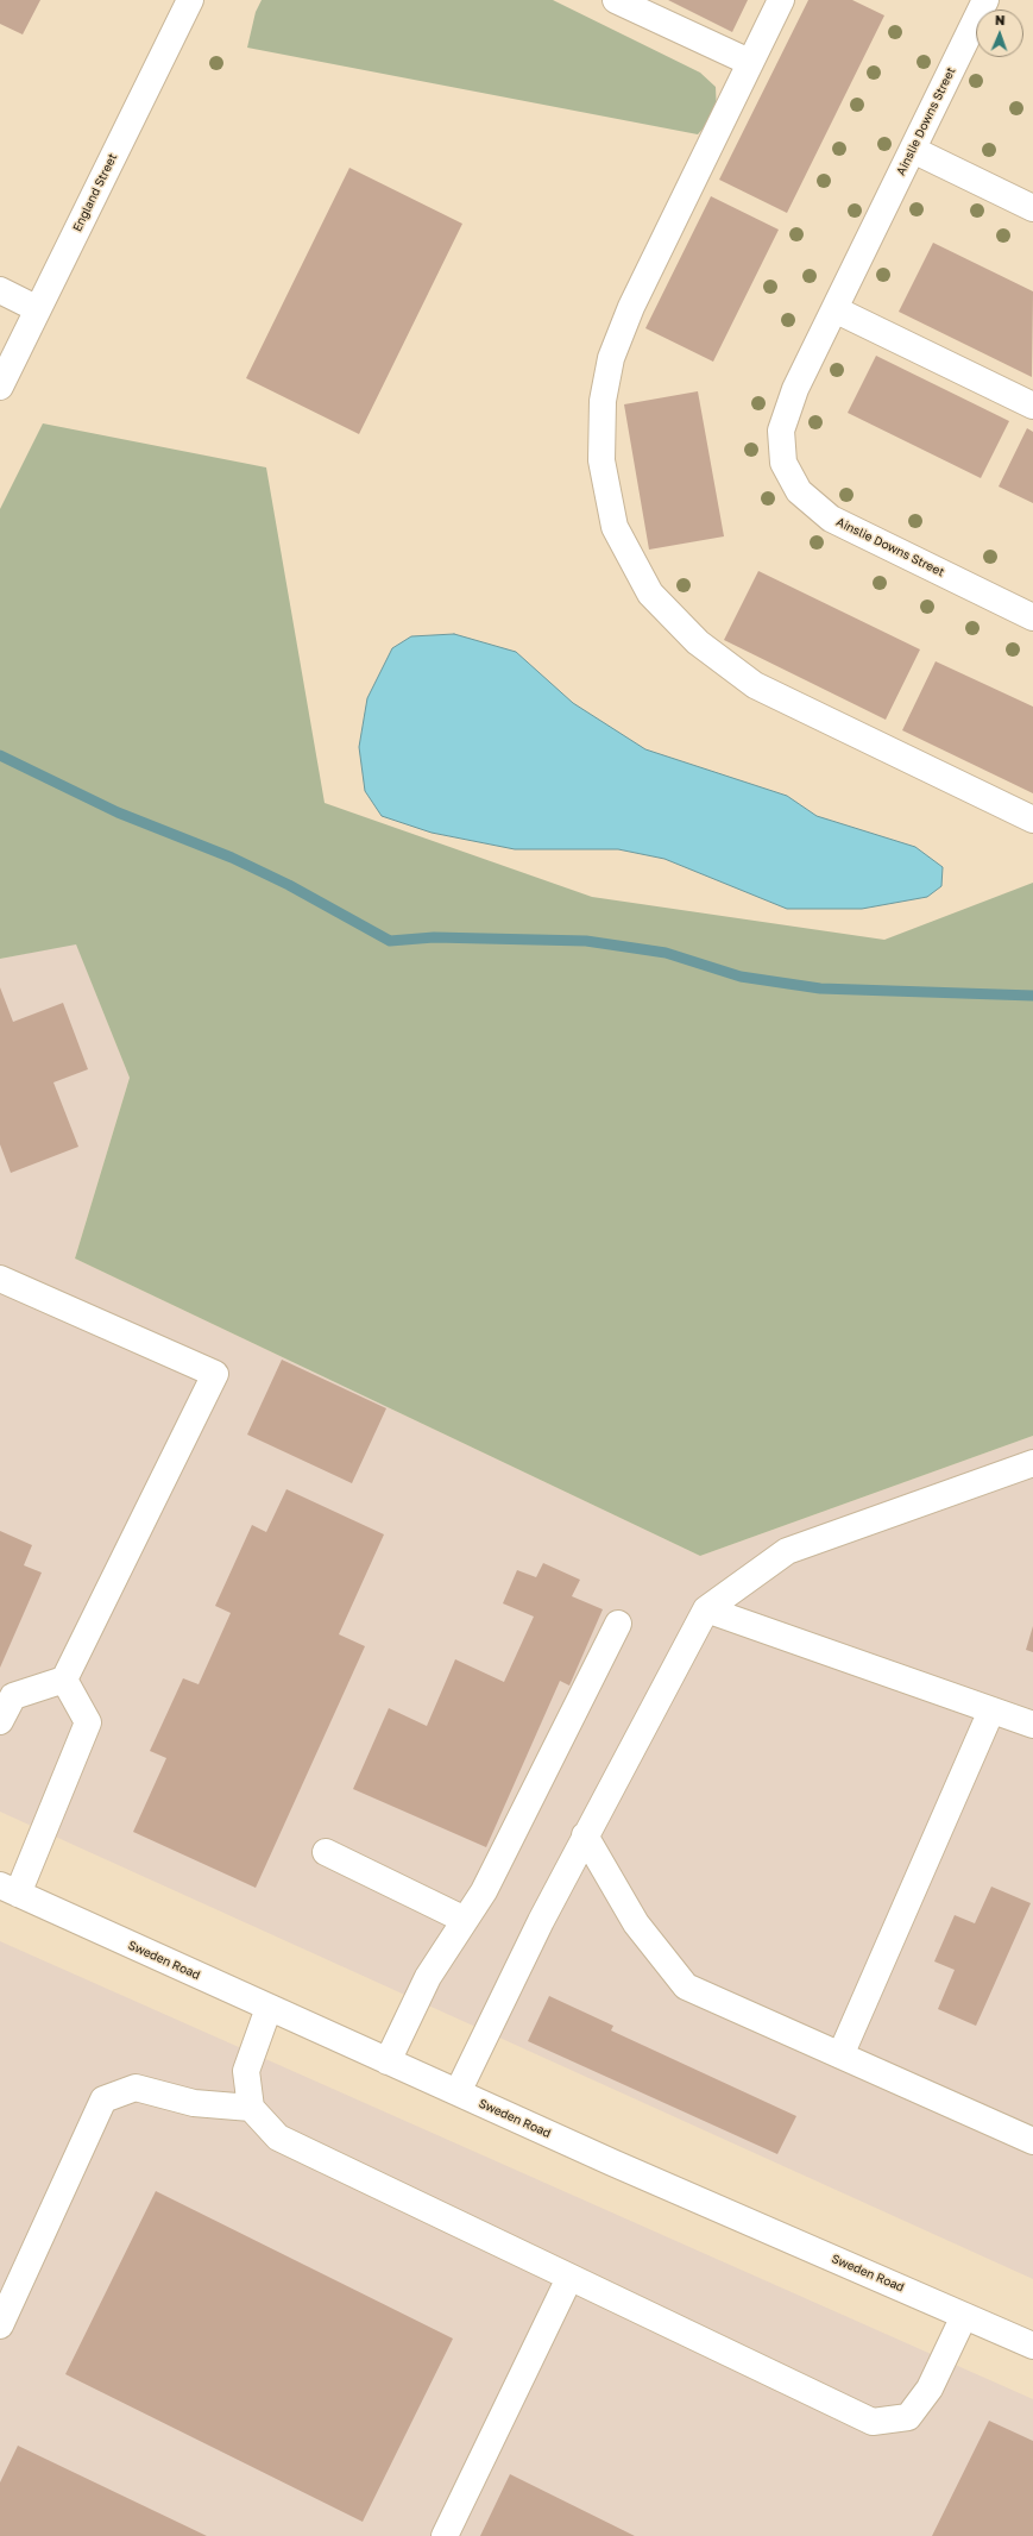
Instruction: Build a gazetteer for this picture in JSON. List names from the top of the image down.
{
  "streets": {
    "street": ["Ainslie Downs Street", "England Street", "Sweden Road"]
  },
  "north": "top"
}
